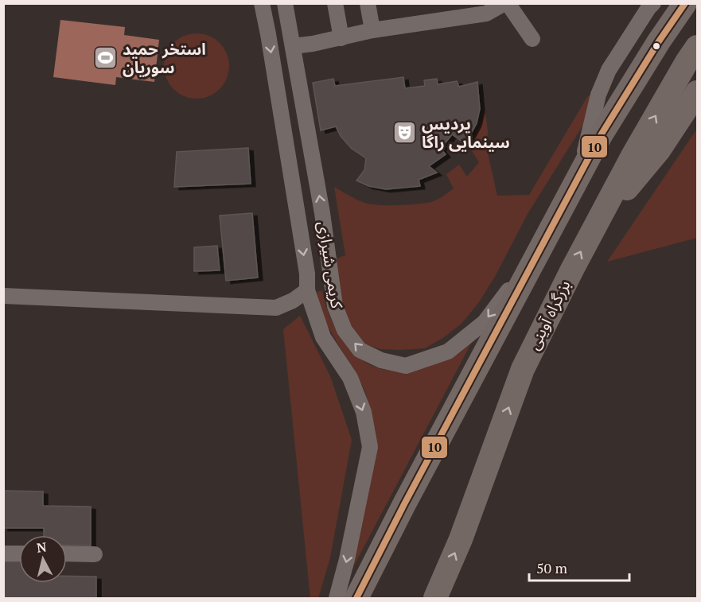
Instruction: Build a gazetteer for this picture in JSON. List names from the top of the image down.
{
  "streets": {
    "highway": ["بزرگراه آوینی"],
    "street": ["کریمی شیرازی"]
  },
  "places": {
    "sports": ["استخر حمید سوریان"],
    "theatre": ["پردیس سینمایی راگا"]
  },
  "lines": ["transit line 10"],
  "scale_bar": "50 m",
  "north": "top"
}
